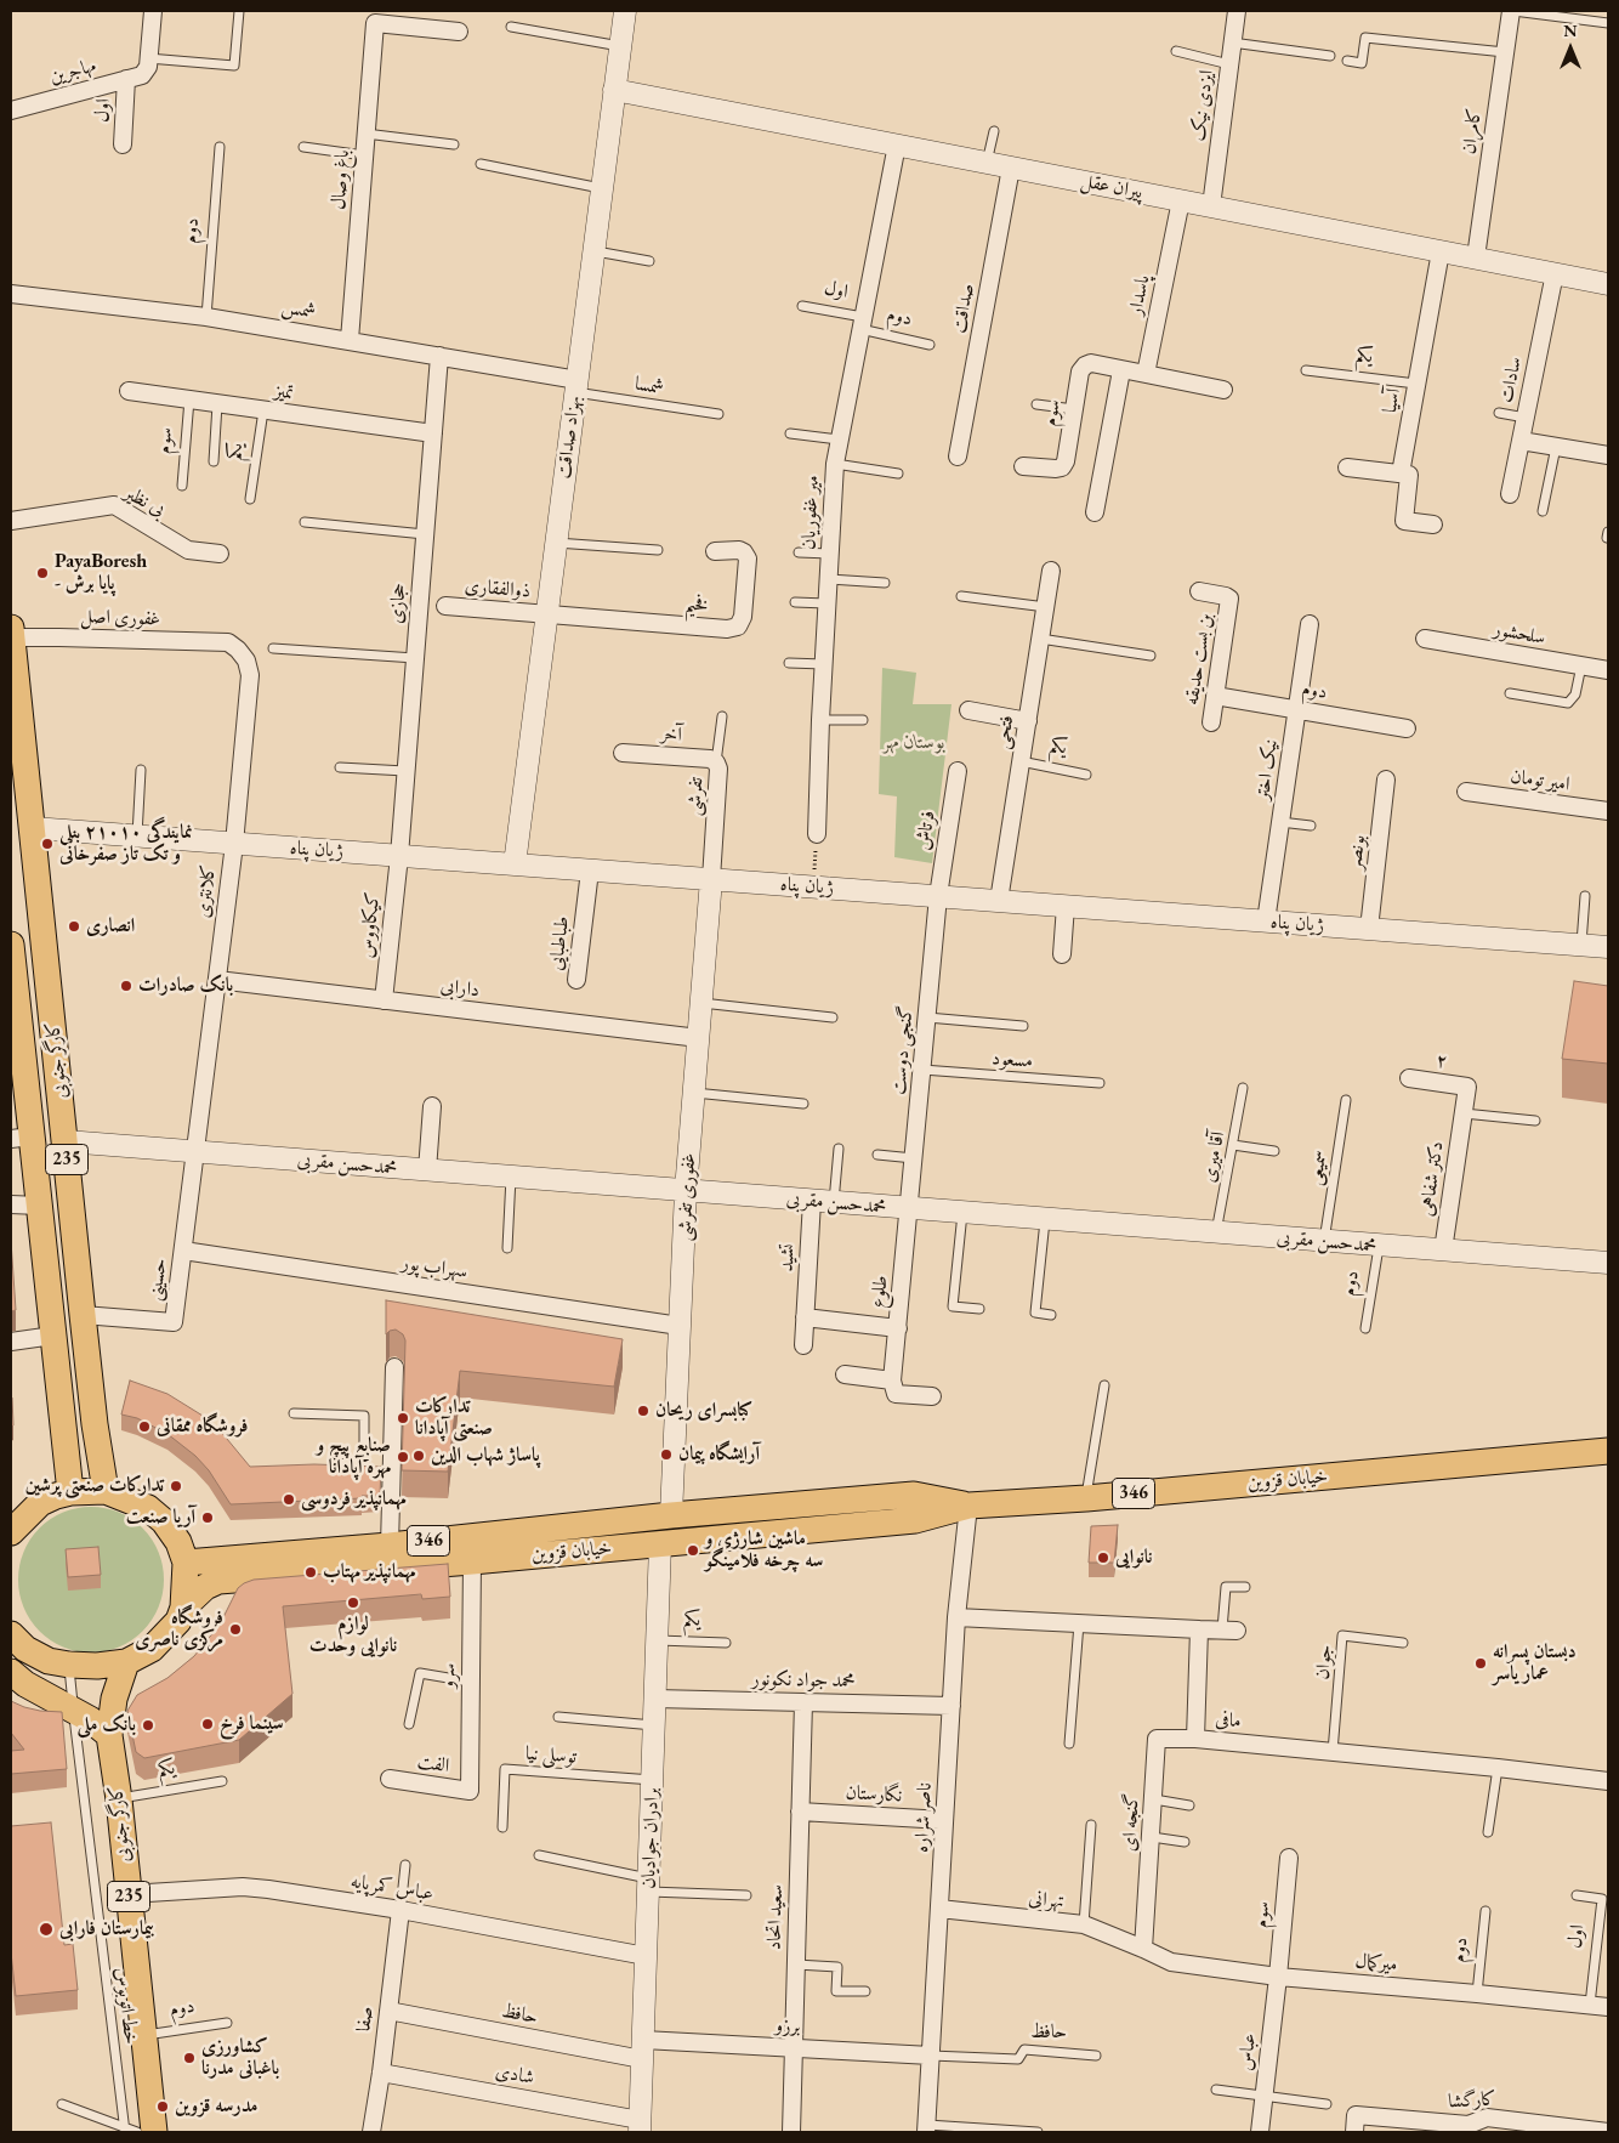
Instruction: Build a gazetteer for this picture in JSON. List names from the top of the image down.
{
  "streets": {
    "main road": [
      "کارگر جنوبی",
      "235",
      "خیابان قزوین",
      "346"
    ],
    "street": [
      "مهاجرین",
      "ایزدی نیک",
      "اول",
      "کامران",
      "باغ وصال",
      "پیران عقل",
      "دوم",
      "پاسدار",
      "صداقت",
      "شمس",
      "سادات",
      "تمیز",
      "آسیا",
      "سوم",
      "بهزاد صداقت",
      "بی نظیر",
      "میر غفوریان",
      "ذوالفقاری",
      "حجازی",
      "فخیم",
      "غفوری اصل",
      "سلحشور",
      "بن بست حدیقه",
      "فتحی",
      "آخر",
      "نیک اختر",
      "امیر تومان",
      "تفرشی",
      "فرتاش",
      "ژیان پناه",
      "بونصر",
      "کلانتری",
      "کیکاووس",
      "طباطبایی",
      "دارابی",
      "گنجی دوست",
      "۲",
      "محمدحسن مقربی",
      "دکتر شفاهی",
      "غفوری تفرشی",
      "تشید",
      "سهراب پور",
      "حسینی",
      "طلوع",
      "سرو",
      "محمد جواد نکونور",
      "مافی",
      "الفت",
      "نگارستان",
      "ناصر شراره",
      "گنجه ای",
      "برادران جوادیان",
      "عباس کمرپایه",
      "تهرانی",
      "سعید اتحاد",
      "میرکمال",
      "حافظ",
      "صفا",
      "برزو",
      "عباس",
      "شادی",
      "کارگشا"
    ],
    "lane": [
      "یکم",
      "شمسا",
      "مسعود",
      "آقا میری",
      "سمیعی",
      "جوان",
      "توسلی نیا",
      "خط اتوبوس"
    ]
  },
  "crossings": [
    ["مهاجرین", "اول"],
    ["ایزدی نیک", "پیران عقل"],
    ["اول", "دوم"],
    ["اول", "میر غفوریان"],
    ["اول", "میرکمال"],
    ["کامران", "پیران عقل"],
    ["باغ وصال", "شمس"],
    ["پیران عقل", "پاسدار"],
    ["پیران عقل", "صداقت"],
    ["پیران عقل", "سادات"],
    ["پیران عقل", "آسیا"],
    ["پیران عقل", "بهزاد صداقت"],
    ["پیران عقل", "میر غفوریان"],
    ["دوم", "شمس"],
    ["دوم", "میر غفوریان"],
    ["دوم", "بن بست حدیقه"],
    ["دوم", "نیک اختر"],
    ["دوم", "کارگر جنوبی"],
    ["دوم", "محمدحسن مقربی"],
    ["دوم", "میرکمال"],
    ["شمس", "شمسا"],
    ["شمس", "بهزاد صداقت"],
    ["شمس", "حجازی"],
    ["یکم", "تمیز"],
    ["یکم", "آسیا"],
    ["یکم", "فتحی"],
    ["یکم", "کارگر جنوبی"],
    ["یکم", "برادران جوادیان"],
    ["شمسا", "بهزاد صداقت"],
    ["تمیز", "سوم"],
    ["تمیز", "حجازی"],
    ["سوم", "میرکمال"],
    ["سوم", "عباس"],
    ["بهزاد صداقت", "ذوالفقاری"],
    ["بهزاد صداقت", "فخیم"],
    ["بهزاد صداقت", "ژیان پناه"],
    ["ذوالفقاری", "فخیم"],
    ["حجازی", "ژیان پناه"],
    ["حجازی", "کیکاووس"],
    ["غفوری اصل", "کلانتری"],
    ["غفوری اصل", "کارگر جنوبی"],
    ["فتحی", "ژیان پناه"],
    ["آخر", "تفرشی"],
    ["نیک اختر", "ژیان پناه"],
    ["تفرشی", "ژیان پناه"],
    ["تفرشی", "غفوری تفرشی"],
    ["فرتاش", "ژیان پناه"],
    ["فرتاش", "گنجی دوست"],
    ["ژیان پناه", "بونصر"],
    ["ژیان پناه", "کلانتری"],
    ["ژیان پناه", "کیکاووس"],
    ["ژیان پناه", "طباطبایی"],
    ["ژیان پناه", "گنجی دوست"],
    ["ژیان پناه", "کارگر جنوبی"],
    ["ژیان پناه", "غفوری تفرشی"],
    ["کلانتری", "دارابی"],
    ["کلانتری", "محمدحسن مقربی"],
    ["کلانتری", "حسینی"],
    ["کیکاووس", "دارابی"],
    ["دارابی", "غفوری تفرشی"],
    ["گنجی دوست", "مسعود"],
    ["گنجی دوست", "محمدحسن مقربی"],
    ["گنجی دوست", "طلوع"],
    ["کارگر جنوبی", "محمدحسن مقربی"],
    ["کارگر جنوبی", "حسینی"],
    ["کارگر جنوبی", "خیابان قزوین"],
    ["کارگر جنوبی", "عباس کمرپایه"],
    ["۲", "دکتر شفاهی"],
    ["آقا میری", "محمدحسن مقربی"],
    ["محمدحسن مقربی", "سمیعی"],
    ["محمدحسن مقربی", "دکتر شفاهی"],
    ["محمدحسن مقربی", "غفوری تفرشی"],
    ["محمدحسن مقربی", "تشید"],
    ["محمدحسن مقربی", "حسینی"],
    ["محمدحسن مقربی", "طلوع"],
    ["غفوری تفرشی", "سهراب پور"],
    ["غفوری تفرشی", "خیابان قزوین"],
    ["سهراب پور", "حسینی"],
    ["خیابان قزوین", "سرو"],
    ["خیابان قزوین", "ناصر شراره"],
    ["خیابان قزوین", "برادران جوادیان"],
    ["جوان", "مافی"],
    ["سرو", "الفت"],
    ["محمد جواد نکونور", "ناصر شراره"],
    ["محمد جواد نکونور", "برادران جوادیان"],
    ["محمد جواد نکونور", "سعید اتحاد"],
    ["مافی", "گنجه ای"],
    ["توسلی نیا", "برادران جوادیان"],
    ["نگارستان", "ناصر شراره"],
    ["نگارستان", "سعید اتحاد"],
    ["ناصر شراره", "تهرانی"],
    ["ناصر شراره", "حافظ"],
    ["ناصر شراره", "برزو"],
    ["گنجه ای", "تهرانی"],
    ["گنجه ای", "میرکمال"],
    ["برادران جوادیان", "عباس کمرپایه"],
    ["برادران جوادیان", "حافظ"],
    ["برادران جوادیان", "برزو"],
    ["برادران جوادیان", "شادی"],
    ["عباس کمرپایه", "صفا"],
    ["تهرانی", "میرکمال"],
    ["سعید اتحاد", "برزو"],
    ["میرکمال", "عباس"],
    ["حافظ", "صفا"],
    ["حافظ", "برزو"],
    ["صفا", "شادی"]
  ],
  "parks": ["بوستان مهر"],
  "places": [
    "PayaBoresh - پایا برش",
    "نمایندگی ۲۱۰۱۰ بنلی و تک تاز صفرخانی",
    "انصاری",
    "بانک صادرات",
    "کبابسرای ریحان",
    "تدارکات صنعتی آپادانا",
    "فروشگاه ممقانی",
    "آرایشگاه پیمان",
    "پاساژ شهاب الدین",
    "صنایع پیچ و مهره آپادانا",
    "تدارکات صنعتی پرشین",
    "مهمانپذیر فردوسی",
    "آریا صنعت",
    "ماشین شارژی و سه چرخه فلامینگو",
    "نانوایی",
    "مهمانپذیر مهتاب",
    "لوازم نانوایی وحدت",
    "فروشگاه مرکزی ناصری",
    "دبستان پسرانه عمار یاسر",
    "سینما فرخ",
    "بانک ملی",
    "بیمارستان فارابی",
    "کشاورزی باغبانی مدرنا",
    "مدرسه قزوین"
  ],
  "north": "top"
}
